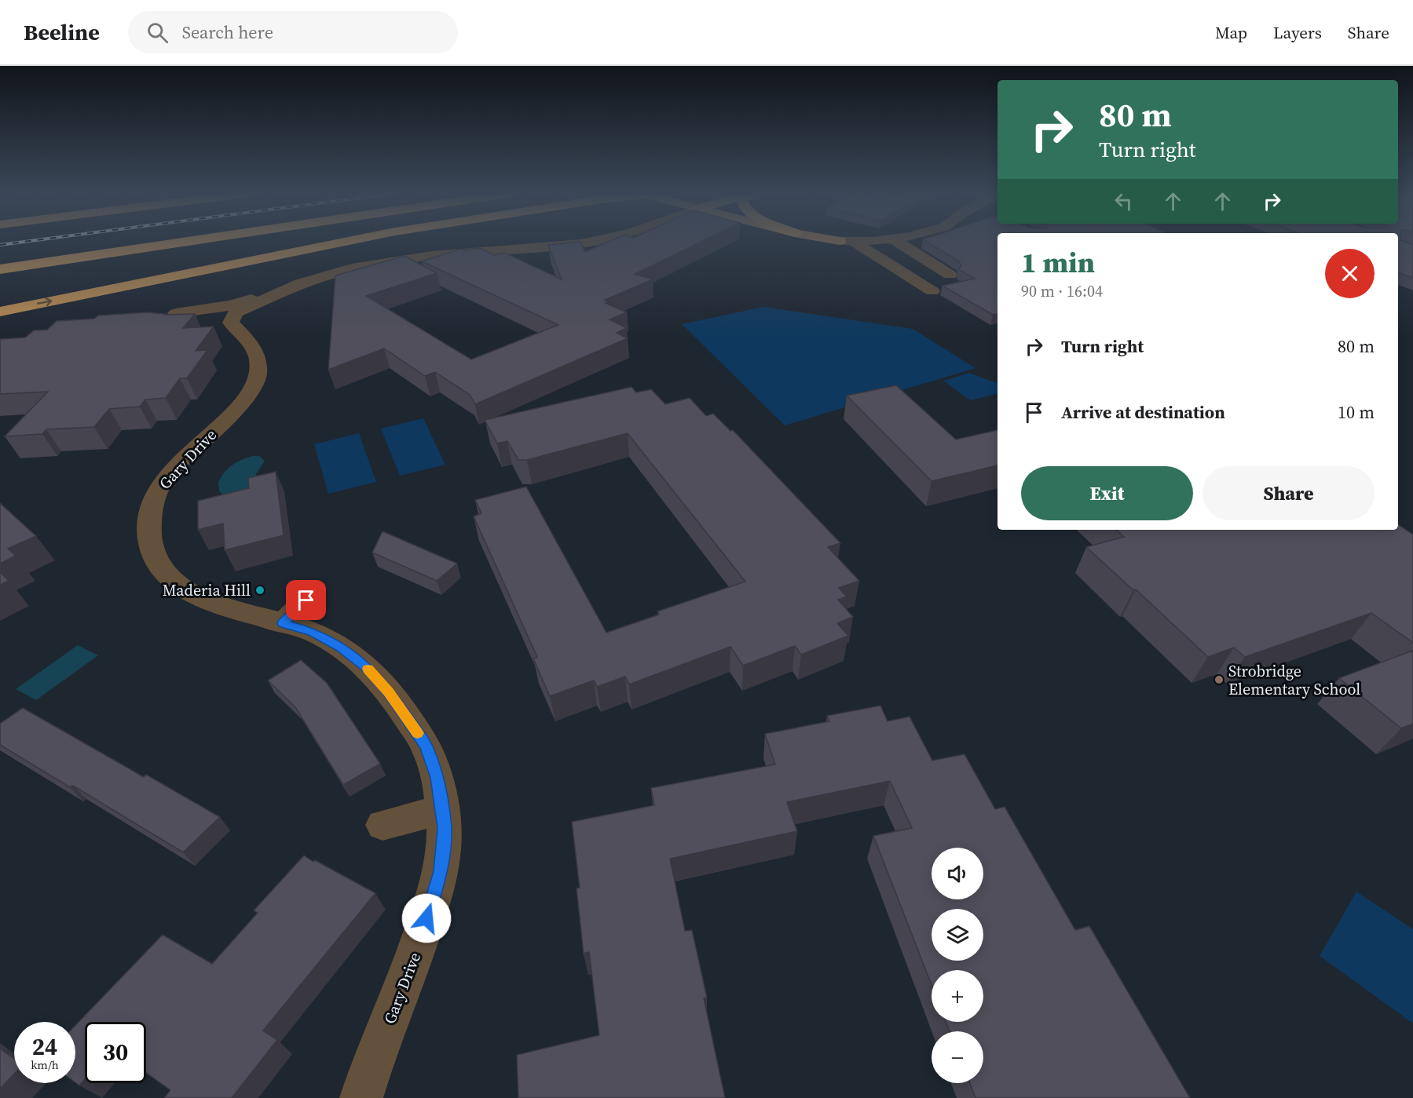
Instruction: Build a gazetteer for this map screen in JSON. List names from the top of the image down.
{
  "streets": {
    "street": ["Gary Drive"]
  },
  "places": ["Maderia Hill", "Strobridge Elementary School"],
  "page": {
    "header": "Beeline",
    "search": "Search here",
    "nav": ["Map", "Layers", "Share"],
    "turn": ["80 m", "Turn right"],
    "heading": ["1 min", "90 m · 16:04"],
    "list": [
      {
        "name": "Turn right",
        "value": "80 m"
      },
      {
        "name": "Arrive at destination",
        "value": "10 m"
      }
    ],
    "buttons": ["Exit", "Share"],
    "map_buttons": ["+", "−"],
    "speed": "24 km/h",
    "limit": "30"
  }
}
